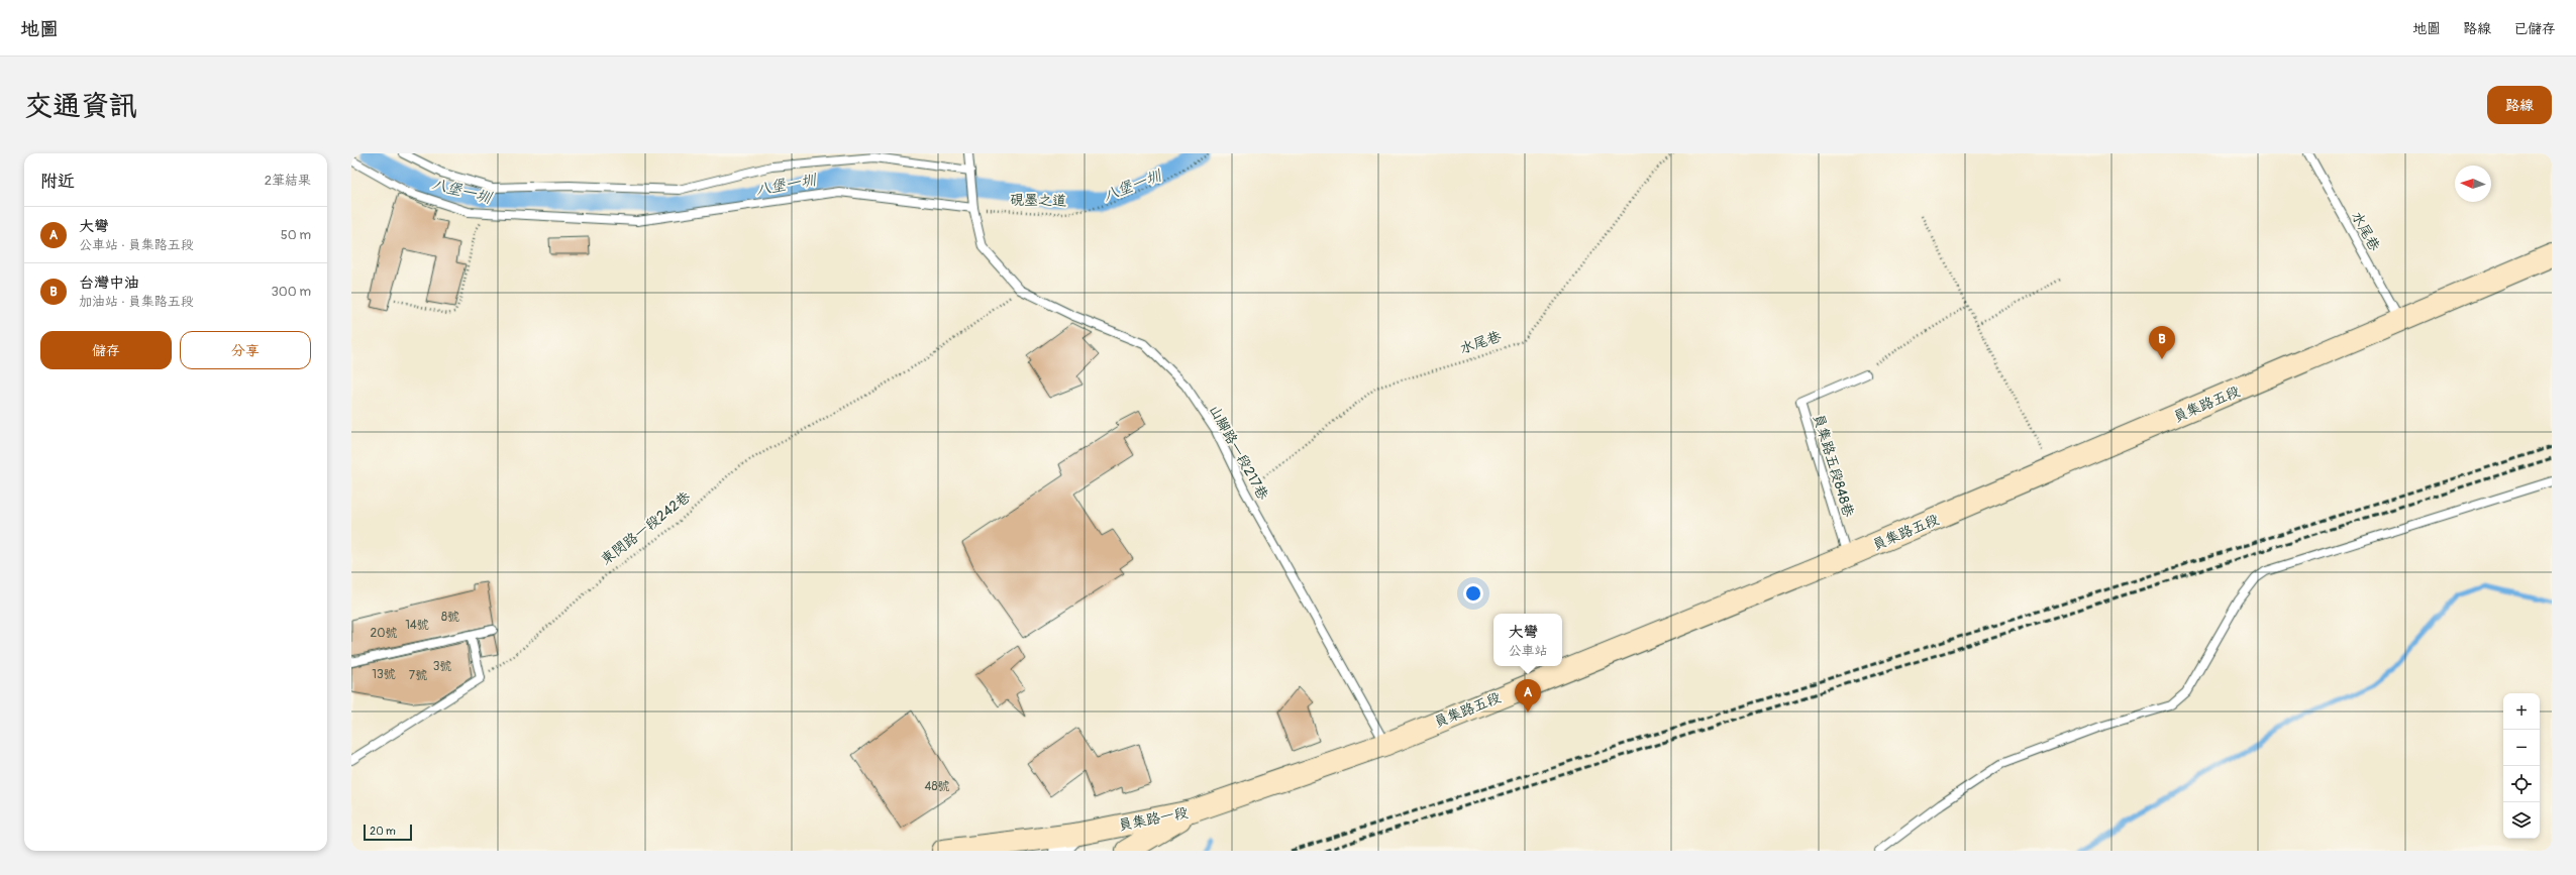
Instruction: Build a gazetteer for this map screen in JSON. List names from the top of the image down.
{
  "streets": {
    "main road": ["員集路五段", "員集路一段"],
    "lane": ["水尾巷", "山腳路一段217巷", "員集路五段848巷"],
    "path": ["硯墨之道", "東閔路一段242巷"]
  },
  "crossings": [
    ["硯墨之道", "山腳路一段217巷"],
    ["水尾巷", "員集路五段"],
    ["水尾巷", "山腳路一段217巷"],
    ["員集路五段", "山腳路一段217巷"],
    ["員集路五段", "員集路五段848巷"],
    ["員集路五段", "員集路一段"],
    ["山腳路一段217巷", "東閔路一段242巷"]
  ],
  "water": ["八堡一圳"],
  "house_numbers": [
    "8號",
    "14號",
    "20號",
    "3號",
    "13號",
    "7號",
    "48號"
  ],
  "scale_bar": "20 m",
  "north": "left",
  "page": {
    "header": "地圖",
    "nav": ["地圖", "路線", "已儲存"],
    "title": "交通資訊",
    "buttons": [
      "路線",
      ["儲存", "分享"]
    ],
    "heading": ["附近", "2筆結果"],
    "list": [
      {
        "mark": "A",
        "name": "大彎",
        "note": "公車站 · 員集路五段",
        "value": "50 m"
      },
      {
        "mark": "B",
        "name": "台灣中油",
        "note": "加油站 · 員集路五段",
        "value": "300 m"
      }
    ],
    "pins": ["B", "A"],
    "popup": ["大彎", "公車站"],
    "map_buttons": ["+", "−"],
    "scale": "20 m"
  }
}
